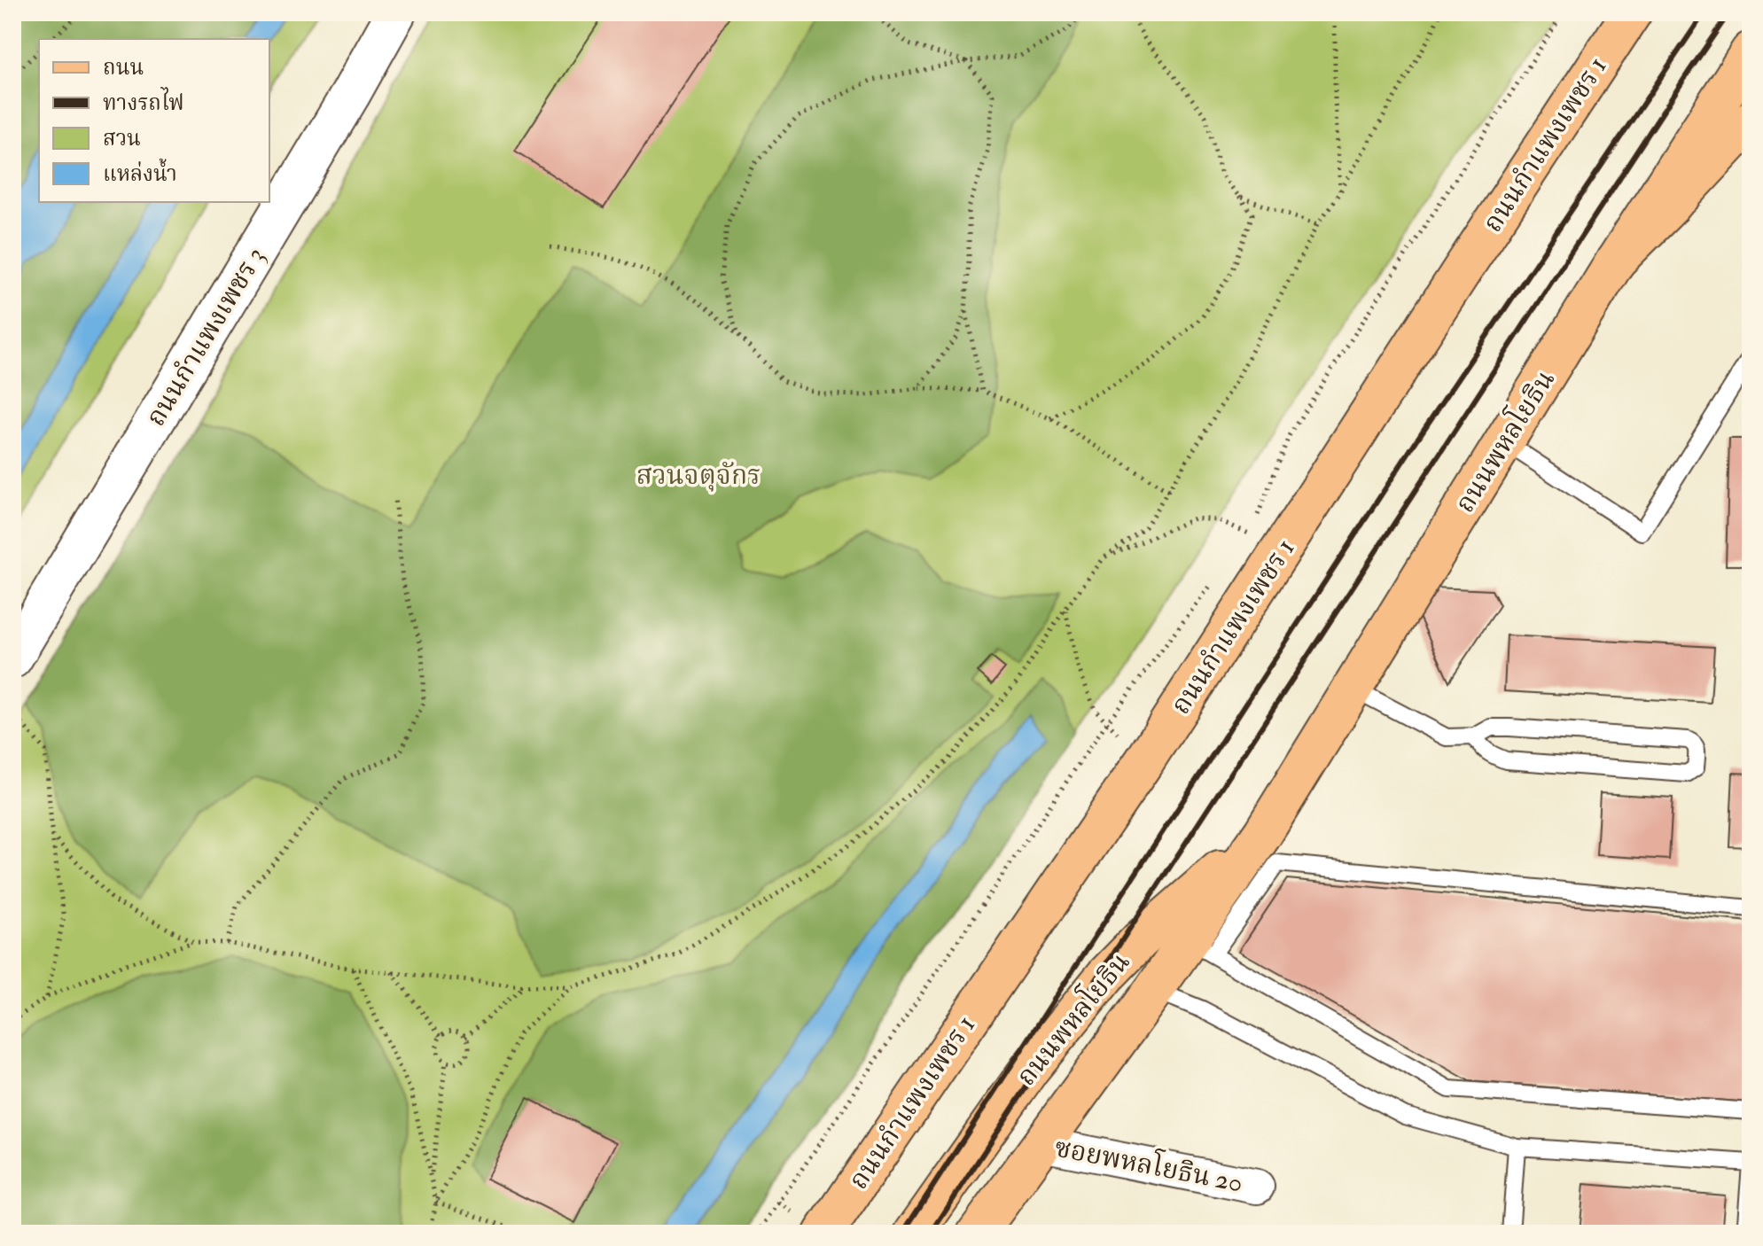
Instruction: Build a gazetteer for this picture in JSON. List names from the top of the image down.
{
  "streets": {
    "main road": ["ถนนกำแพงเพชร 1", "ถนนพหลโยธิน"],
    "street": ["ถนนกำแพงเพชร 3", "ซอยพหลโยธิน 20"]
  },
  "crossings": [
    ["ถนนพหลโยธิน", "ซอยพหลโยธิน 20"]
  ],
  "parks": ["สวนจตุจักร"],
  "legend": [
    "ถนน",
    "ทางรถไฟ",
    "สวน",
    "แหล่งน้ำ"
  ]
}
